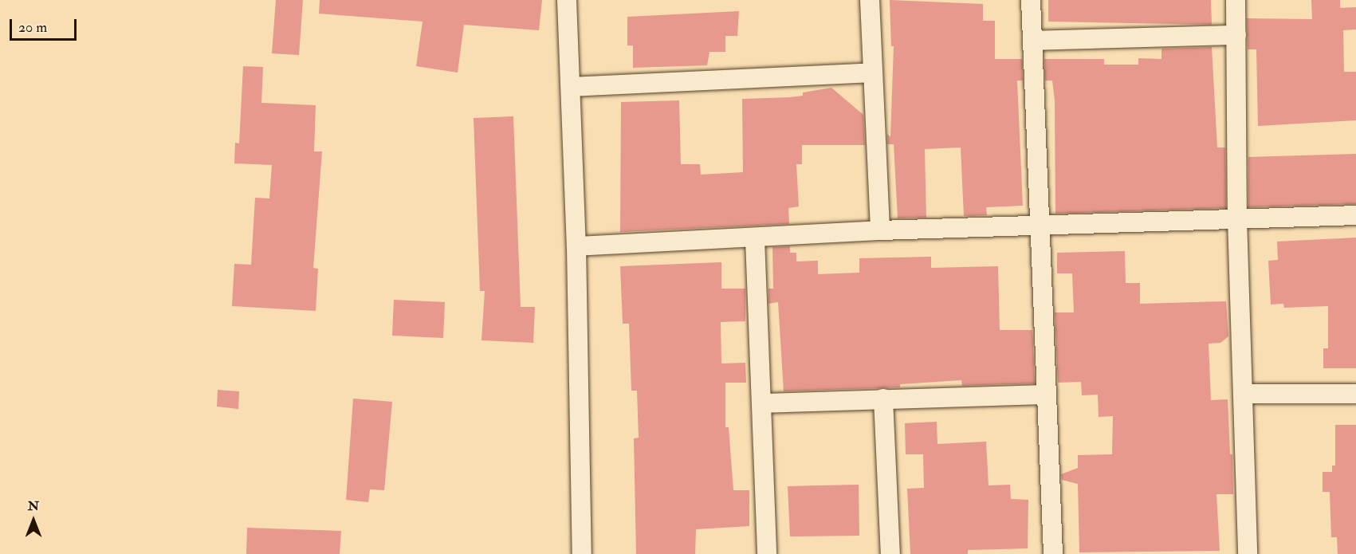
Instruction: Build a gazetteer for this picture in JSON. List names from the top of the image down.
{
  "scale_bar": "20 m",
  "north": "top"
}
